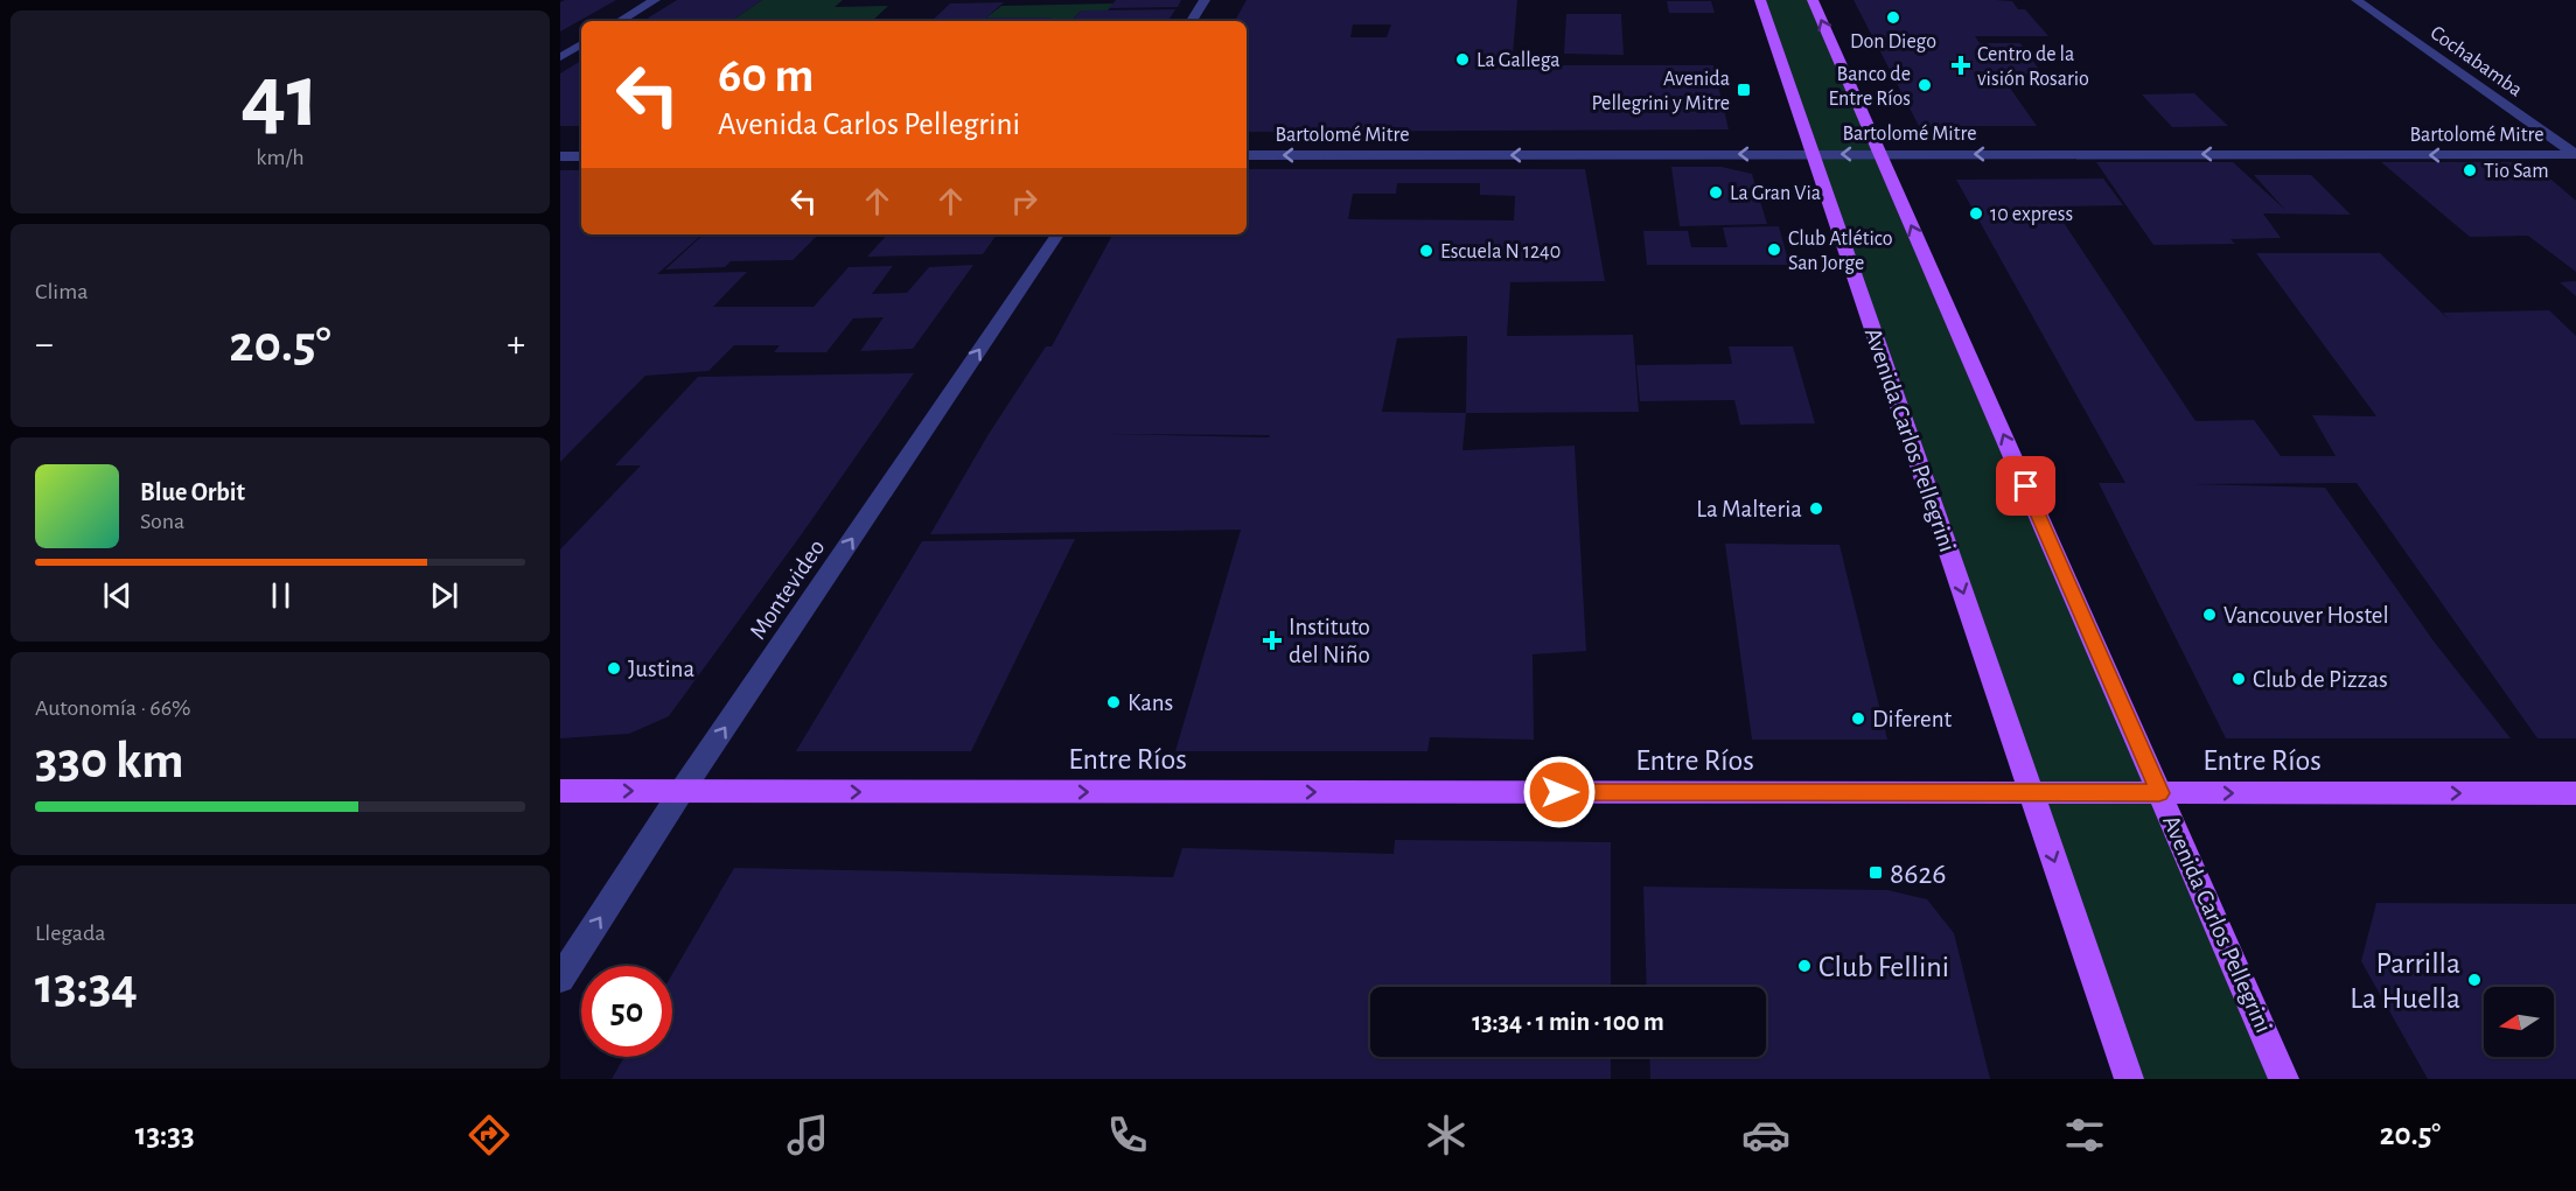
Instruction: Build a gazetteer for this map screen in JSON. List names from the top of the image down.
{
  "streets": {
    "main road": ["Avenida Carlos Pellegrini", "Entre Ríos"],
    "street": ["Cochabamba", "Bartolomé Mitre", "Montevideo"]
  },
  "crossings": [
    ["Cochabamba", "Bartolomé Mitre"],
    ["Bartolomé Mitre", "Avenida Carlos Pellegrini"],
    ["Avenida Carlos Pellegrini", "Entre Ríos"],
    ["Montevideo", "Entre Ríos"]
  ],
  "one_way": ["Bartolomé Mitre", "Montevideo", "Entre Ríos"],
  "places": {
    "other": [
      "Don Diego",
      "La Gallega",
      "Banco de Entre Ríos",
      "Tio Sam",
      "La Gran Via",
      "10 express",
      "Club Atlético San Jorge",
      "Escuela N 1240",
      "La Malteria",
      "Vancouver Hostel",
      "Justina",
      "Club de Pizzas",
      "Kans",
      "Diferent",
      "Club Fellini",
      "Parrilla La Huella"
    ],
    "health": ["Centro de la visión Rosario", "Instituto del Niño"],
    "transit": ["Avenida Pellegrini y Mitre", "8626"]
  },
  "north": "left",
  "page": {
    "tile": [
      ["41", "km/h"],
      "Clima",
      ["Autonomía · 66%", "330 km"],
      ["Llegada", "13:34"]
    ],
    "turn": ["60 m", "Avenida Carlos Pellegrini"],
    "heat": ["−", "20.5°", "+"],
    "song": ["Blue Orbit", "Sona"],
    "limit": "50",
    "trip": "13:34 · 1 min · 100 m",
    "tabs": ["13:33", "20.5°"]
  }
}
